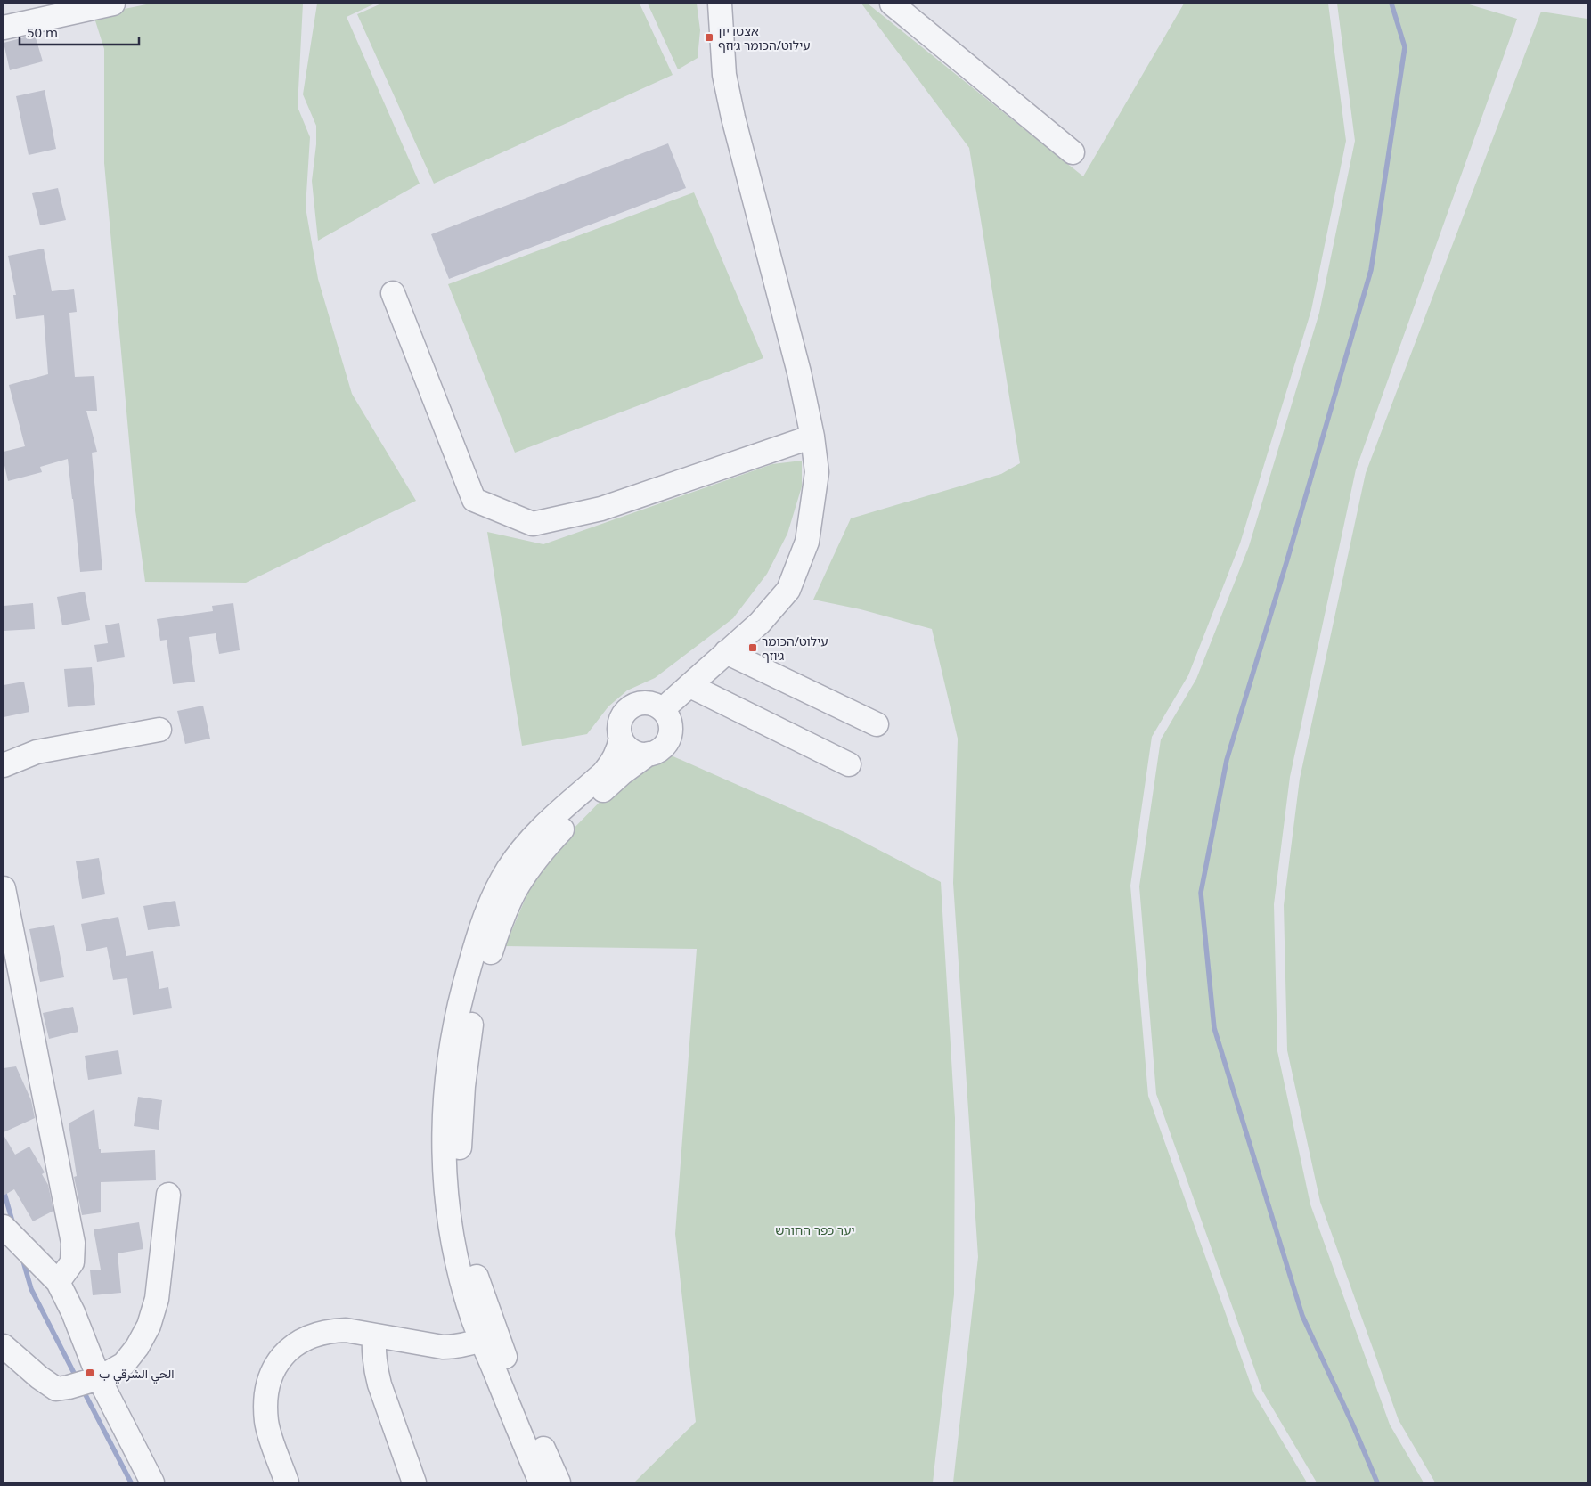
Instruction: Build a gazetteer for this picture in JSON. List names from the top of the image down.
{
  "parks": ["יער כפר החורש"],
  "places": {
    "transit": ["אצטדיון עילוט/הכומר ג׳וזף", "עילוט/הכומר ג׳וזף", "الحي الشرقي ب"]
  },
  "scale_bar": "50 m"
}
